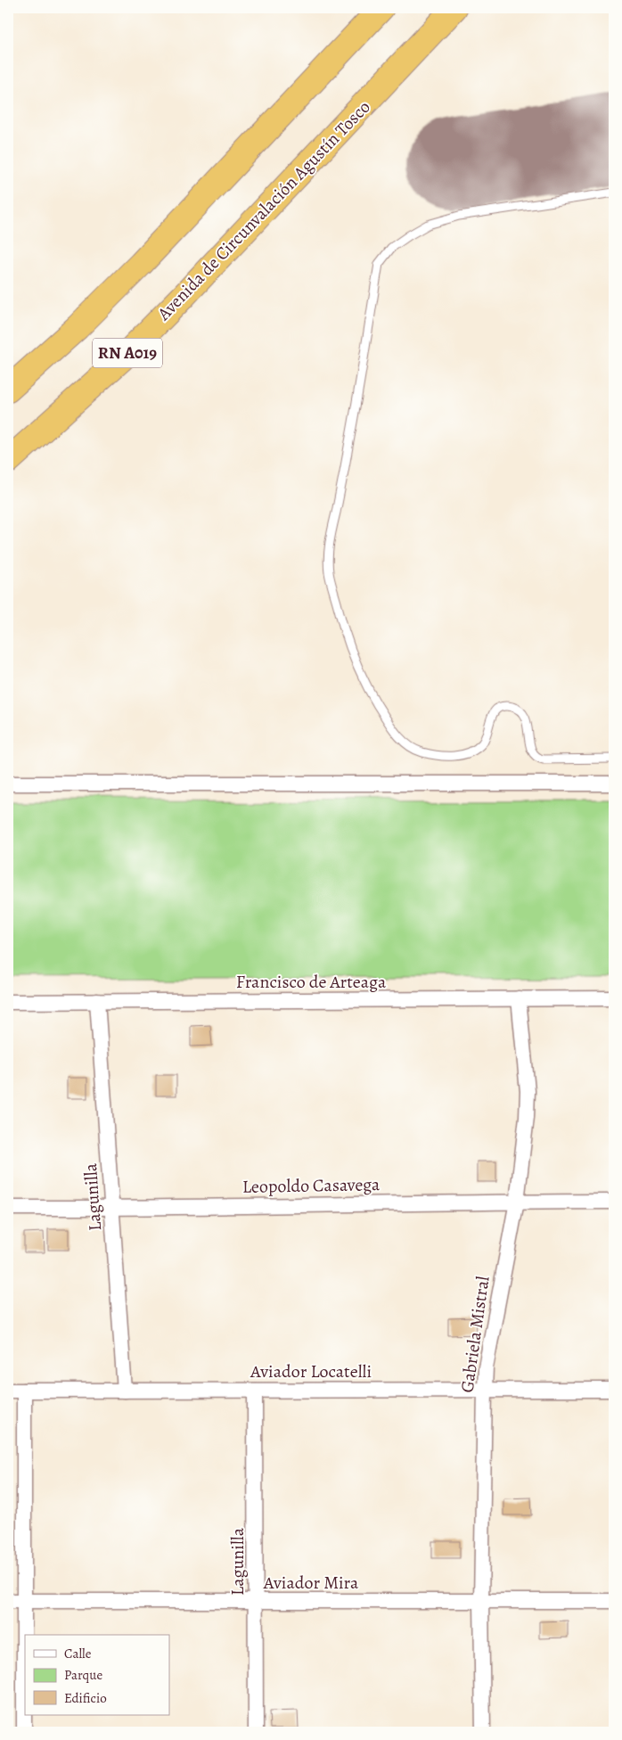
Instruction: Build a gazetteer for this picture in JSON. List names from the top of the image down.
{
  "streets": {
    "highway": ["Avenida de Circunvalación Agustín Tosco", "RN A019"],
    "street": [
      "Francisco de Arteaga",
      "Leopoldo Casavega",
      "Lagunilla",
      "Gabriela Mistral",
      "Aviador Locatelli",
      "Aviador Mira"
    ]
  },
  "crossings": [
    ["Francisco de Arteaga", "Lagunilla"],
    ["Francisco de Arteaga", "Gabriela Mistral"],
    ["Leopoldo Casavega", "Lagunilla"],
    ["Leopoldo Casavega", "Gabriela Mistral"],
    ["Lagunilla", "Aviador Locatelli"],
    ["Lagunilla", "Aviador Mira"],
    ["Gabriela Mistral", "Aviador Locatelli"],
    ["Gabriela Mistral", "Aviador Mira"]
  ],
  "legend": ["Calle", "Parque", "Edificio"]
}
